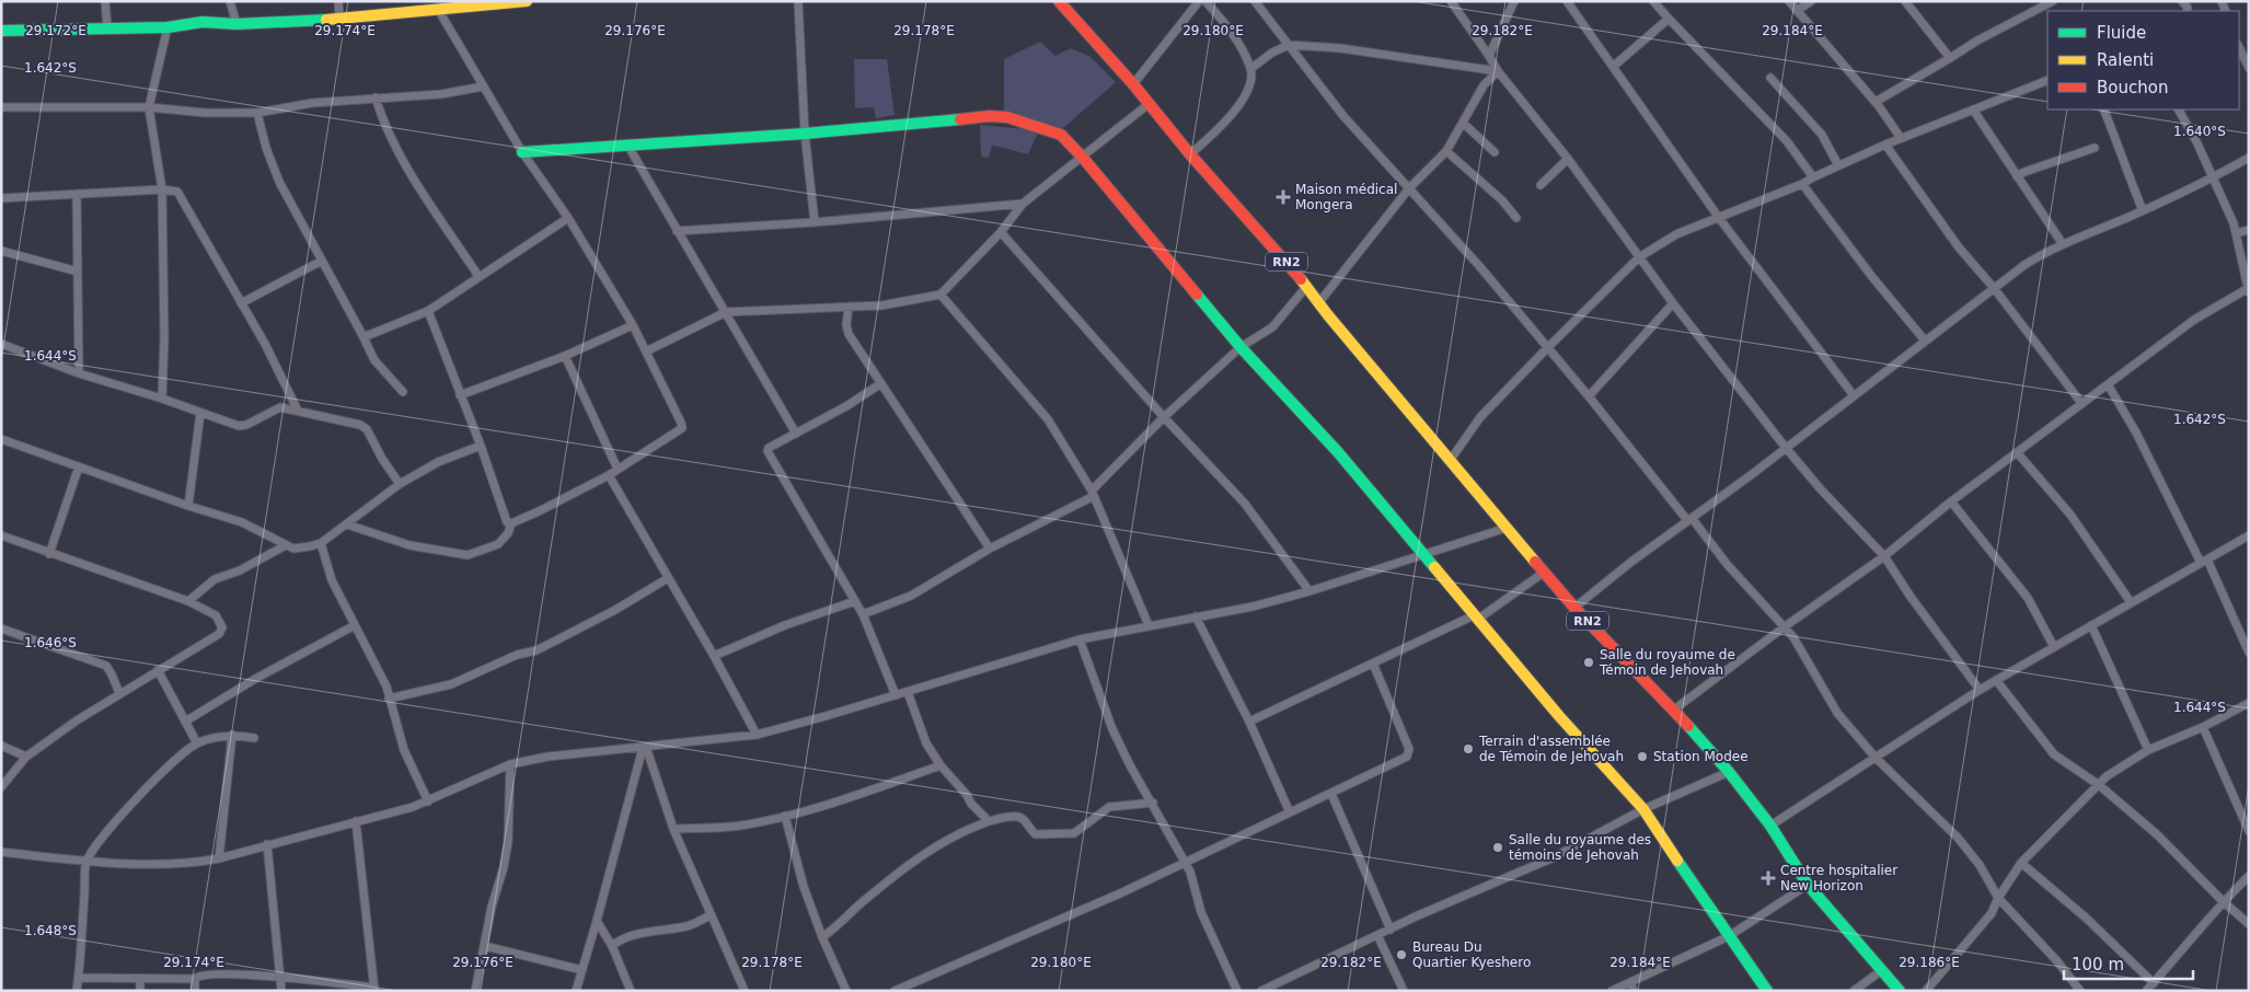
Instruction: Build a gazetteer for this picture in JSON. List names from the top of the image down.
{
  "streets": {
    "main road": ["RN2"]
  },
  "places": {
    "health": ["Maison médical Mongera", "Centre hospitalier New Horizon"],
    "other": [
      "Salle du royaume de Témoin de Jehovah",
      "Terrain d'assemblée de Témoin de Jehovah",
      "Station Modee",
      "Salle du royaume des témoins de Jehovah",
      "Bureau Du Quartier Kyeshero"
    ]
  },
  "legend": ["Fluide", "Ralenti", "Bouchon"],
  "scale_bar": "100 m",
  "coordinates": [
    "29.172°E",
    "29.174°E",
    "29.176°E",
    "29.178°E",
    "29.180°E",
    "29.182°E",
    "29.184°E",
    "1.642°S",
    "1.640°S",
    "1.644°S",
    "1.646°S",
    "1.648°S",
    "29.186°E"
  ]
}
